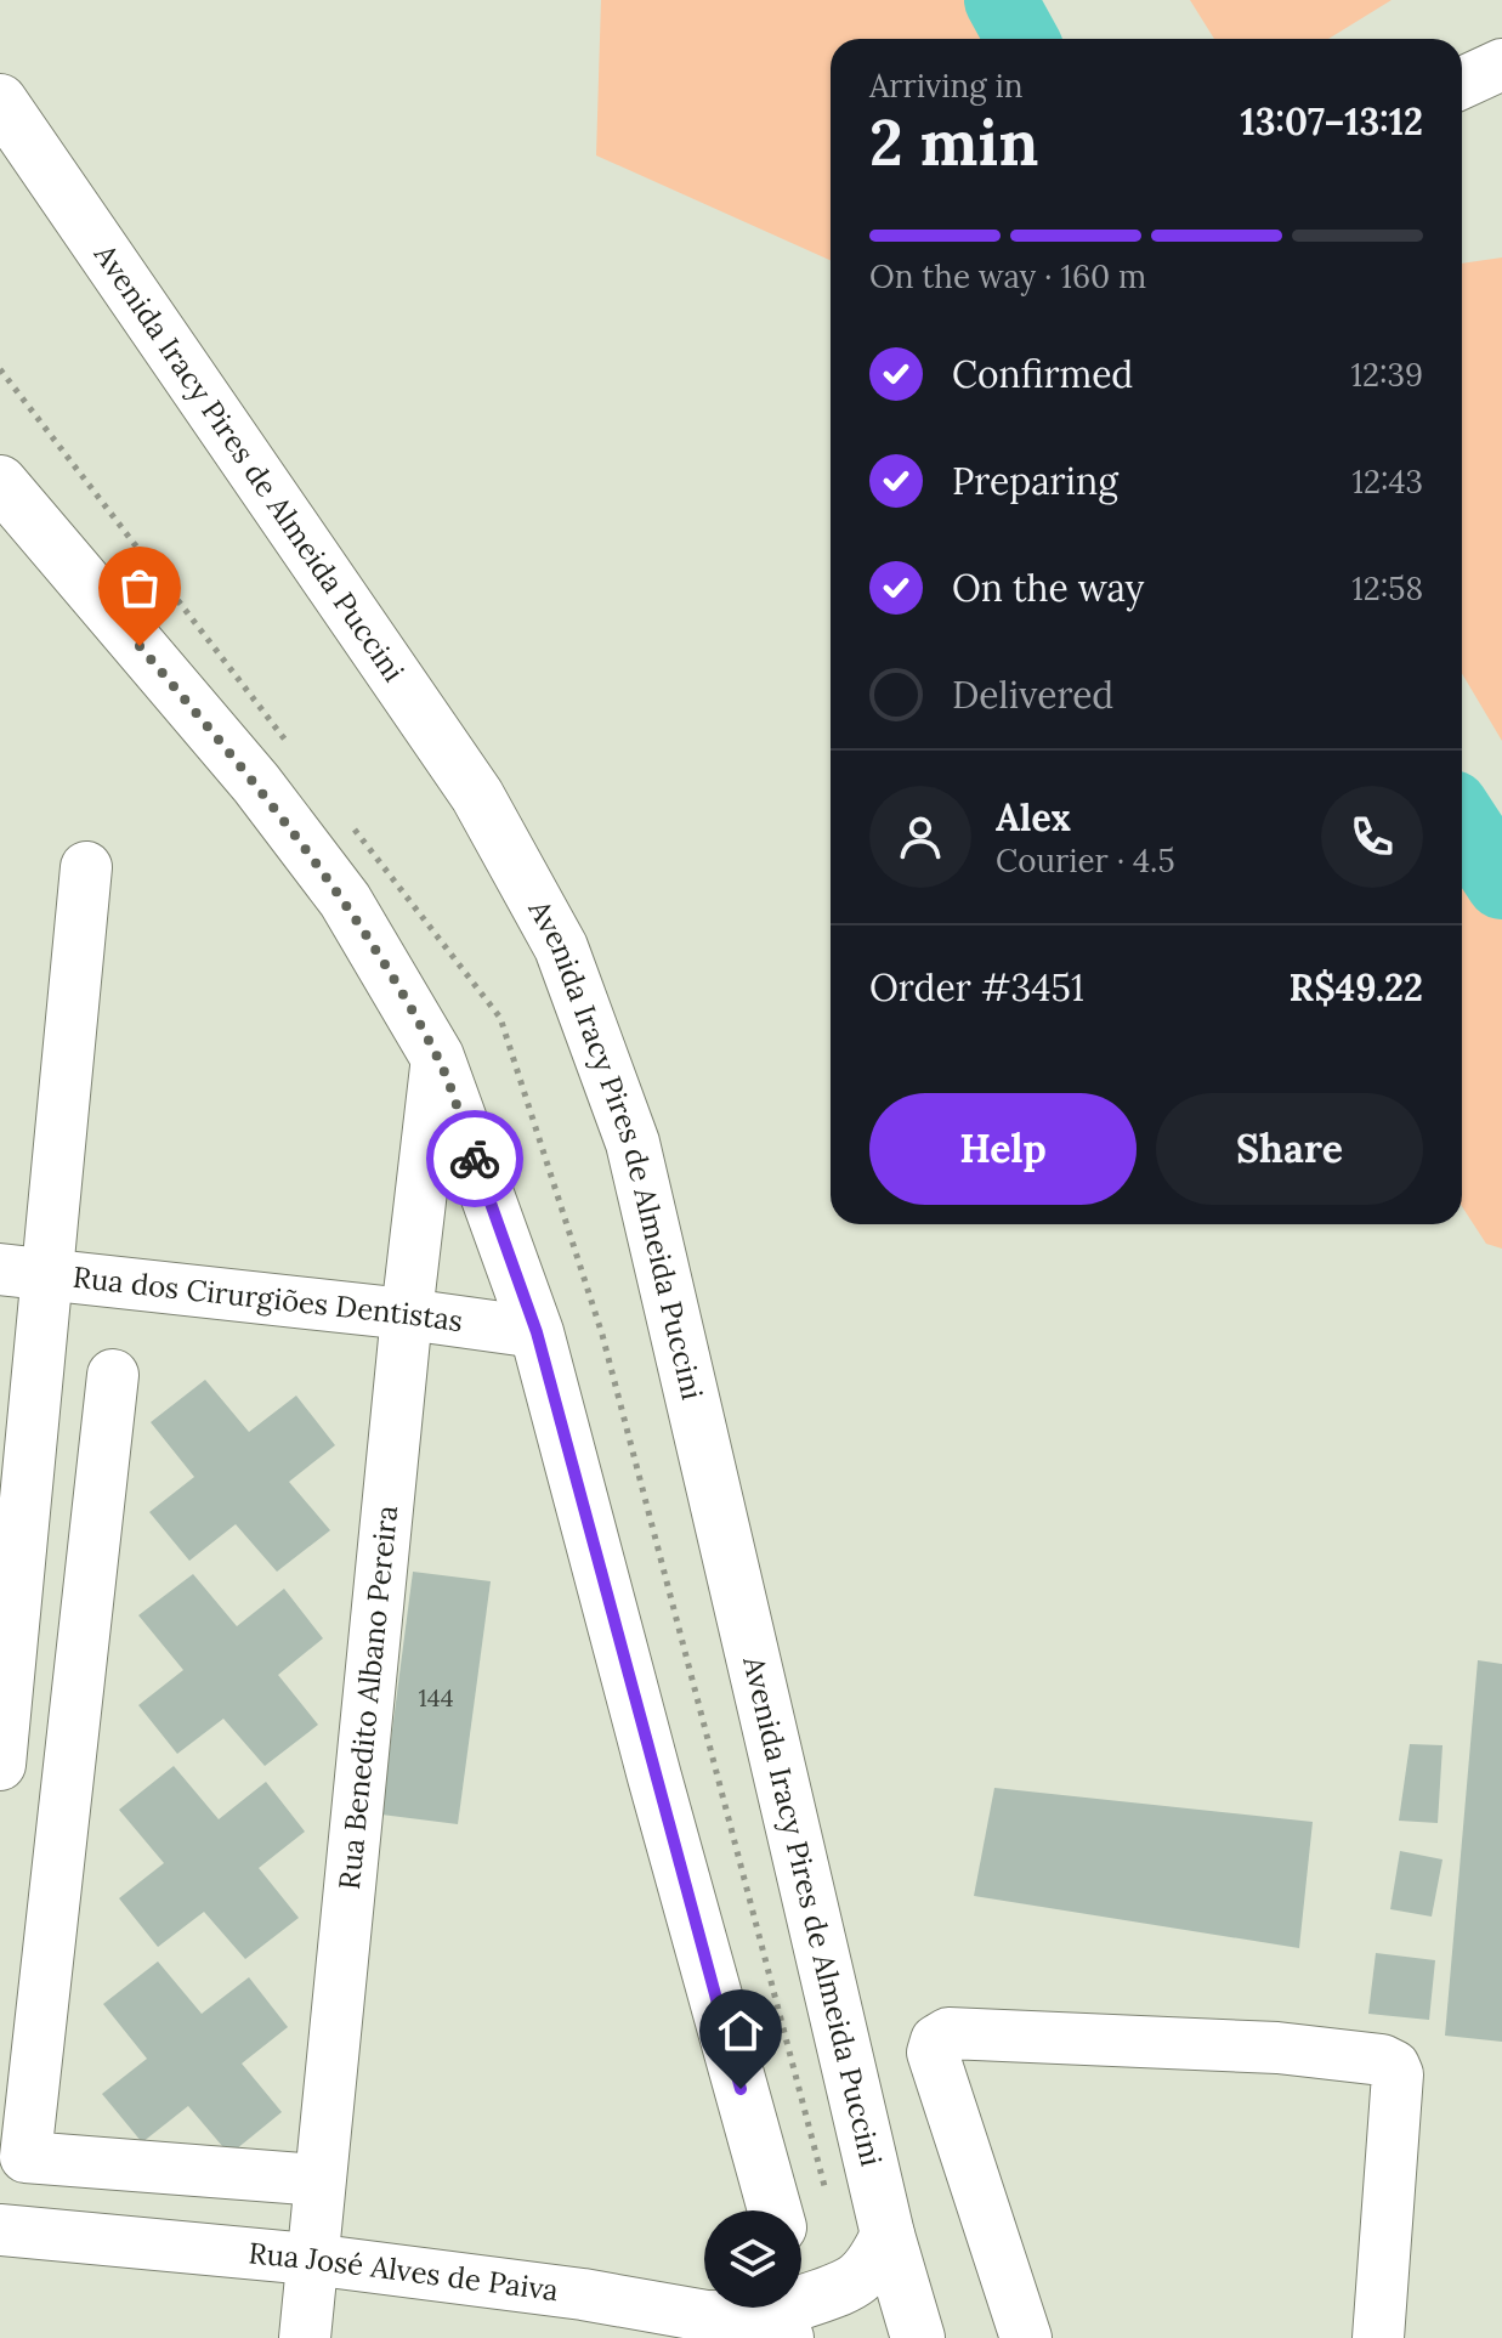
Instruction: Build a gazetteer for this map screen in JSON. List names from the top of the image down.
{
  "streets": {
    "main road": ["Avenida Iracy Pires de Almeida Puccini"],
    "street": ["Rua dos Cirurgiões Dentistas", "Rua Benedito Albano Pereira", "Rua José Alves de Paiva"]
  },
  "crossings": [
    ["Rua dos Cirurgiões Dentistas", "Rua Benedito Albano Pereira"],
    ["Rua Benedito Albano Pereira", "Rua José Alves de Paiva"]
  ],
  "house_numbers": ["144"],
  "page": {
    "heading": ["2 min", "Arriving in", "13:07–13:12"],
    "panel": [
      "Alex",
      "Courier · 4.5",
      "Order #3451",
      "R$49.22"
    ],
    "bar": "On the way · 160 m",
    "list": [
      ["Confirmed", "12:39"],
      ["Preparing", "12:43"],
      ["On the way", "12:58"],
      "Delivered"
    ],
    "buttons": ["Help", "Share"]
  }
}
